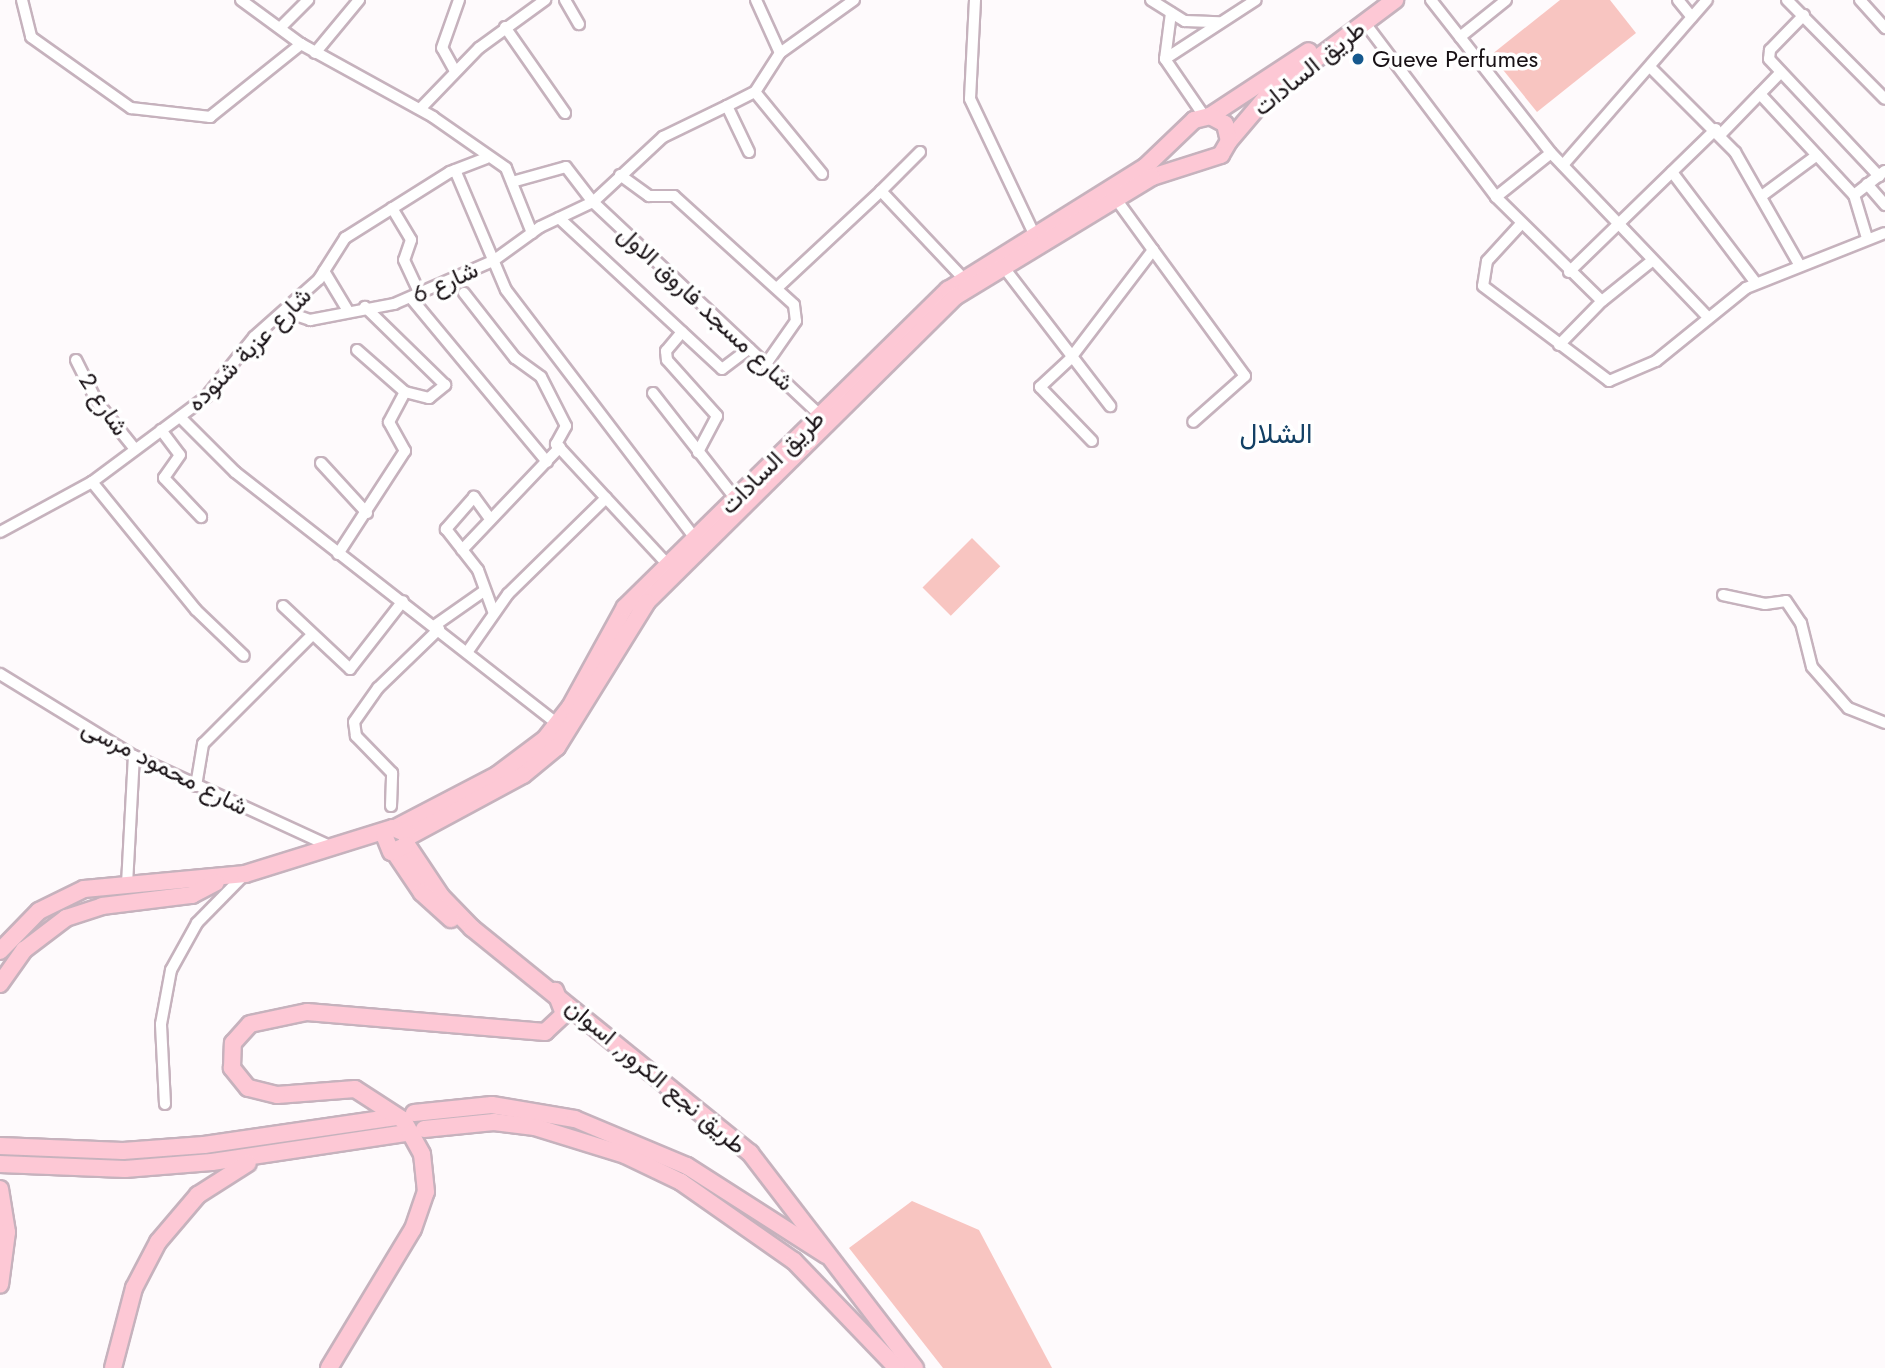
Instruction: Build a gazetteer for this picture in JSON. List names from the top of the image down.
{
  "streets": {
    "main road": ["طريق السادات", "طريق نجع الكرور, اسوان"],
    "street": [
      "شارع 6",
      "شارع مسجد فاروق الاول",
      "شارع عزبة شنوده",
      "شارع 2",
      "شارع محمود مرسى"
    ]
  },
  "crossings": [
    ["طريق السادات", "شارع مسجد فاروق الاول"],
    ["طريق السادات", "طريق نجع الكرور, اسوان"],
    ["شارع 6", "شارع مسجد فاروق الاول"],
    ["شارع 6", "شارع عزبة شنوده"],
    ["شارع عزبة شنوده", "شارع 2"]
  ],
  "districts": ["الشلال"],
  "places": ["Gueve Perfumes"]
}
